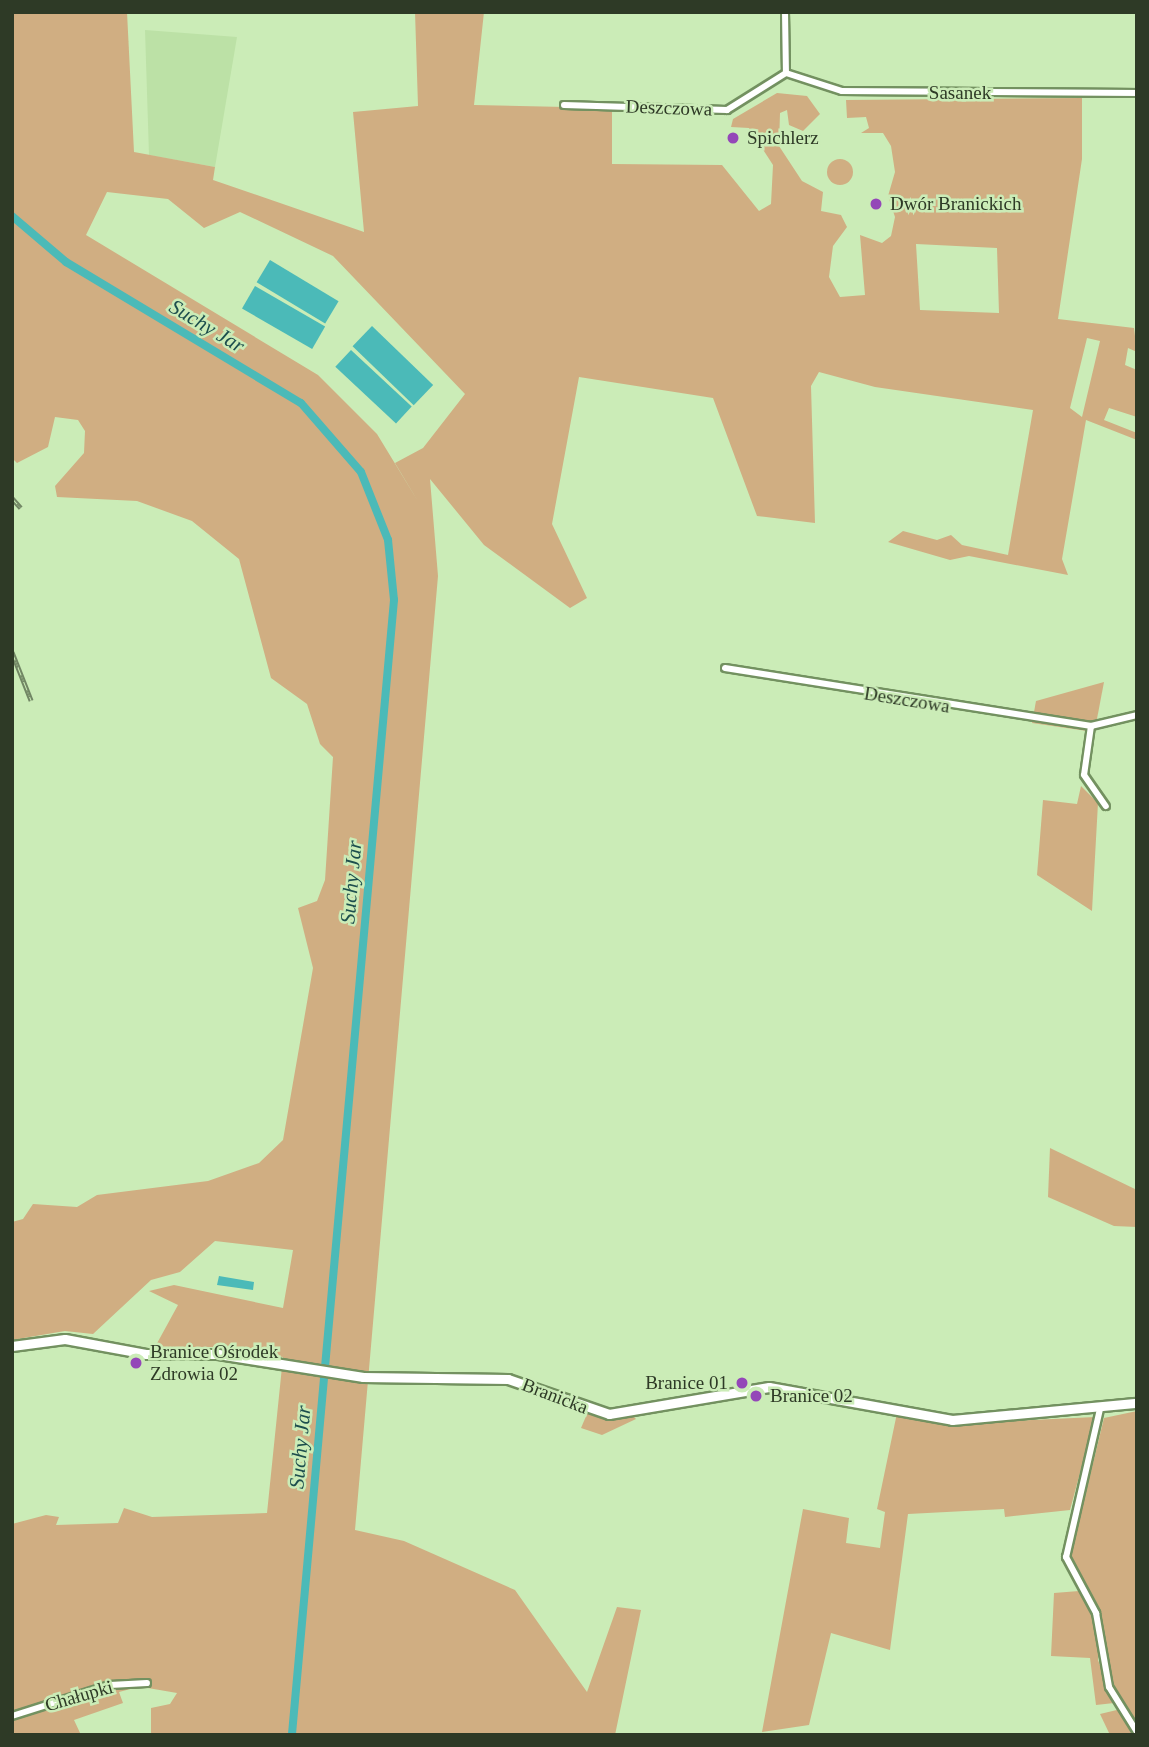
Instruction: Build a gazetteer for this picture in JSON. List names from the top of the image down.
{
  "streets": {
    "street": [
      "Sasanek",
      "Deszczowa",
      "Branicka",
      "Chałupki"
    ]
  },
  "crossings": [
    ["Sasanek", "Deszczowa"]
  ],
  "water": ["Suchy Jar"],
  "places": [
    "Spichlerz",
    "Dwór Branickich",
    "Branice Ośrodek Zdrowia 02",
    "Branice 01",
    "Branice 02"
  ]
}
